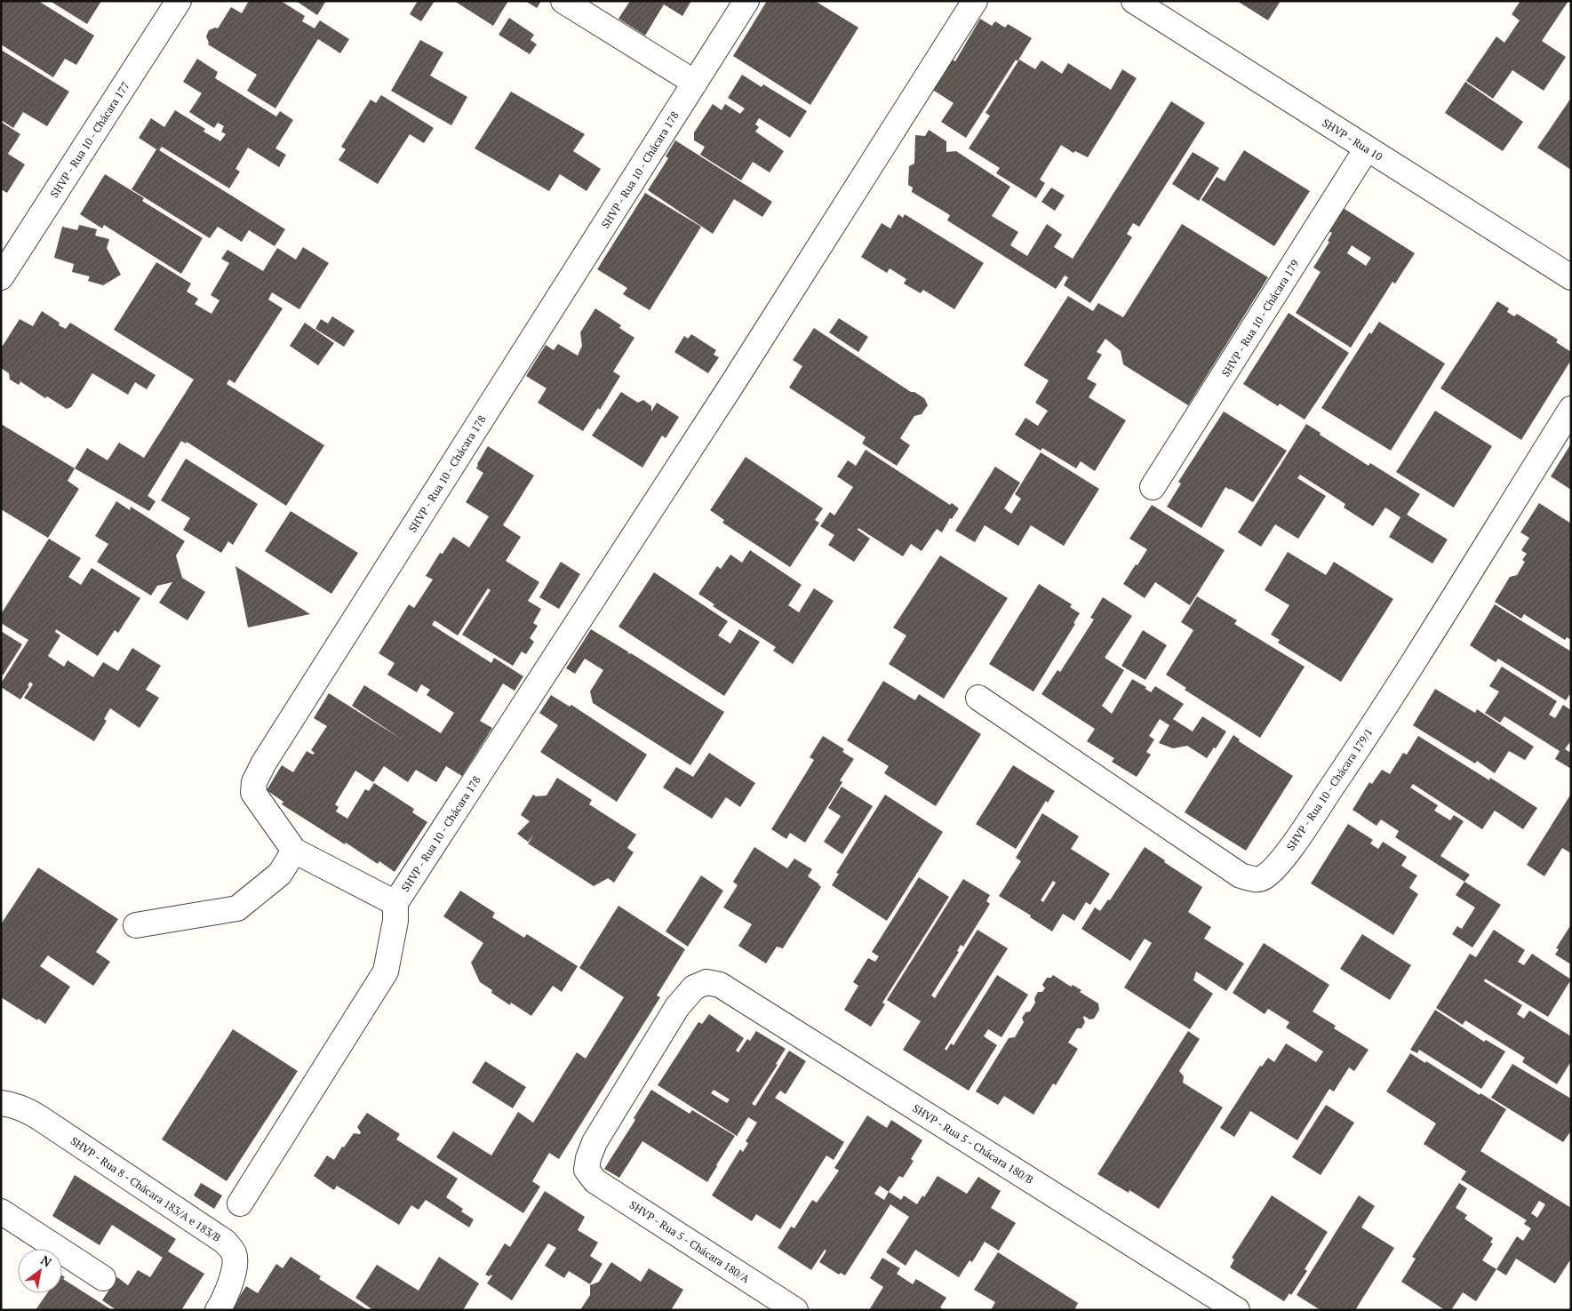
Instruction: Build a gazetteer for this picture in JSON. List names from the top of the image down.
{
  "streets": {
    "street": [
      "SHVP - Rua 10 - Chácara 177",
      "SHVP - Rua 10",
      "SHVP - Rua 10 - Chácara 178",
      "SHVP - Rua 10 - Chácara 179",
      "SHVP - Rua 10 - Chácara 179/1",
      "SHVP - Rua 5 - Chácara 180/B",
      "SHVP - Rua 8 - Chácara 183/A e 183/B",
      "SHVP - Rua 5 - Chácara 180/A"
    ]
  },
  "crossings": [
    ["SHVP - Rua 10", "SHVP - Rua 10 - Chácara 179"],
    ["SHVP - Rua 5 - Chácara 180/B", "SHVP - Rua 5 - Chácara 180/A"]
  ],
  "north": "top right"
}
